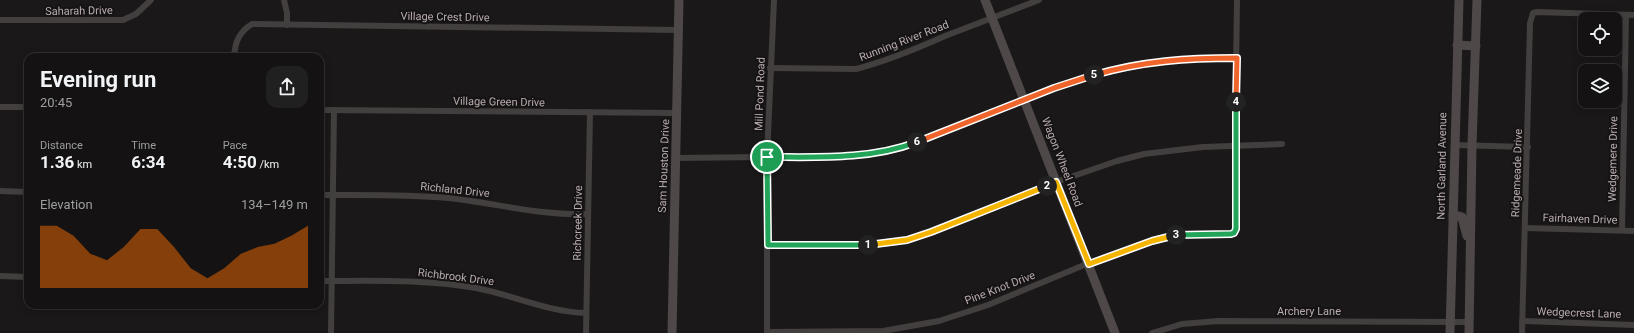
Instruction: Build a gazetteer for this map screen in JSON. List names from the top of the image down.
{
  "streets": {
    "main road": ["Wagon Wheel Road", "Sam Houston Drive", "North Garland Avenue"],
    "street": [
      "Saharah Drive",
      "Village Crest Drive",
      "Running River Road",
      "Mill Pond Road",
      "Village Green Drive",
      "Wedgemere Drive",
      "Ridgemeade Drive",
      "Richland Drive",
      "Fairhaven Drive",
      "Richcreek Drive",
      "Richbrook Drive",
      "Pine Knot Drive",
      "Archery Lane",
      "Wedgecrest Lane"
    ]
  },
  "crossings": [
    ["Village Crest Drive", "Sam Houston Drive"],
    ["Running River Road", "Mill Pond Road"],
    ["Running River Road", "Wagon Wheel Road"],
    ["Mill Pond Road", "Pine Knot Drive"],
    ["Village Green Drive", "Sam Houston Drive"],
    ["Village Green Drive", "Richcreek Drive"],
    ["Wedgemere Drive", "Ridgemeade Drive"],
    ["Wedgemere Drive", "Fairhaven Drive"],
    ["Wagon Wheel Road", "Pine Knot Drive"],
    ["North Garland Avenue", "Archery Lane"],
    ["Ridgemeade Drive", "Fairhaven Drive"],
    ["Ridgemeade Drive", "Wedgecrest Lane"],
    ["Richland Drive", "Richcreek Drive"],
    ["Richcreek Drive", "Richbrook Drive"]
  ],
  "page": {
    "heading": ["Evening run", "20:45"],
    "pins": [
      "5",
      "4",
      "6",
      "2",
      "3",
      "1"
    ],
    "stats": [
      ["Distance", "1.36 km"],
      ["Time", "6:34"],
      ["Pace", "4:50 /km"]
    ],
    "chart": ["Elevation", "134–149 m"]
  }
}
